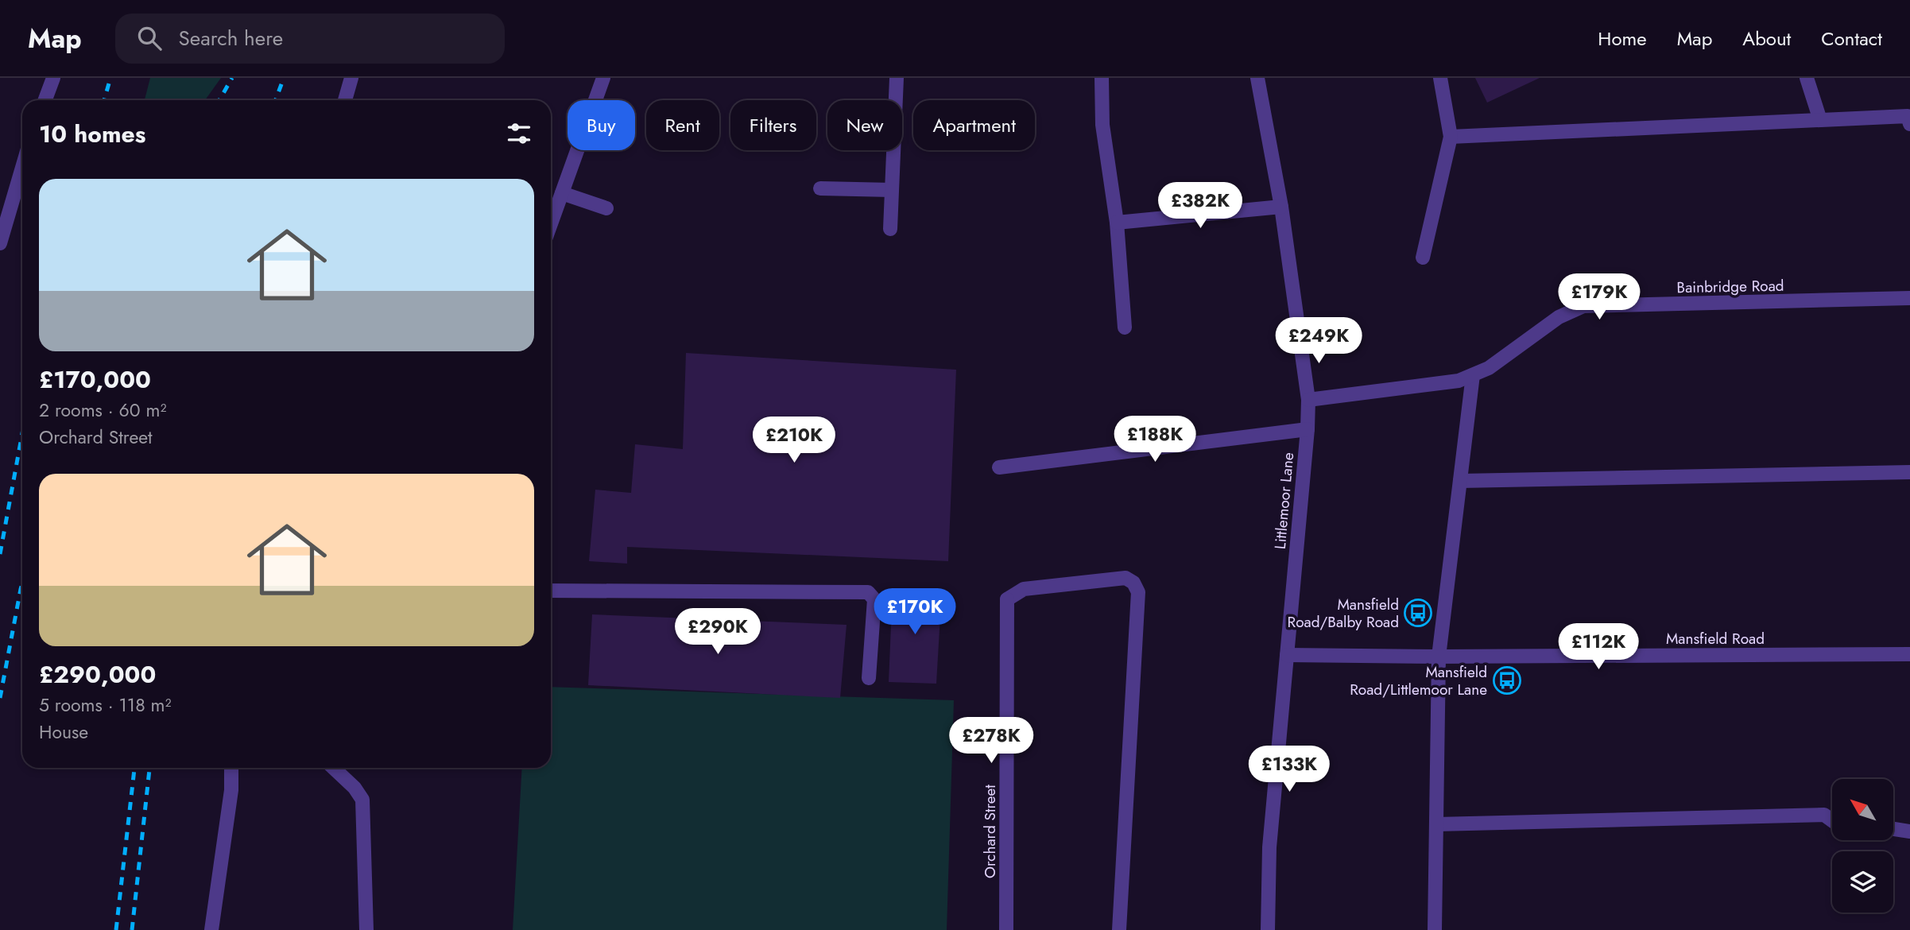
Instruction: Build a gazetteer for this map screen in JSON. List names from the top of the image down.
{
  "streets": {
    "street": [
      "Bainbridge Road",
      "Littlemoor Lane",
      "Mansfield Road",
      "Orchard Street"
    ]
  },
  "crossings": [
    ["Bainbridge Road", "Littlemoor Lane"],
    ["Littlemoor Lane", "Mansfield Road"]
  ],
  "places": {
    "bus stop": ["Mansfield Road/Balby Road", "Mansfield Road/Littlemoor Lane"]
  },
  "north": "top left",
  "page": {
    "header": "Map",
    "search": "Search here",
    "nav": [
      "Home",
      "Map",
      "About",
      "Contact"
    ],
    "chip": [
      "Buy",
      "Rent",
      "Filters",
      "New",
      "Apartment"
    ],
    "heading": "10 homes",
    "list": [
      {
        "name": "£170,000",
        "note": "2 rooms · 60 m² · Orchard Street"
      },
      {
        "name": "£290,000",
        "note": "5 rooms · 118 m² · House"
      }
    ],
    "price": [
      "£382K",
      "£179K",
      "£249K",
      "£188K",
      "£210K",
      "£170K",
      "£290K",
      "£112K",
      "£278K",
      "£133K"
    ]
  }
}
